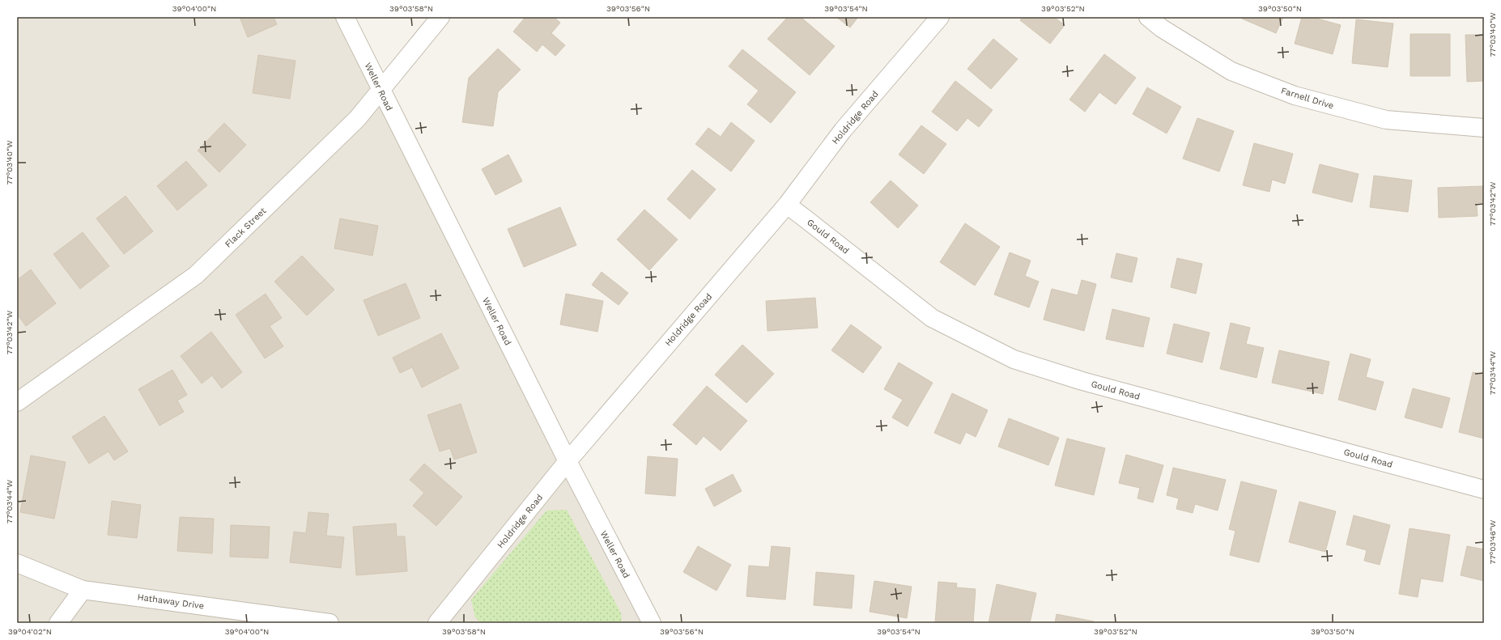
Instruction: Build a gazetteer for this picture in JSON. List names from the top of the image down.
{
  "streets": {
    "street": [
      "Weller Road",
      "Farnell Drive",
      "Holdridge Road",
      "Flack Street",
      "Gould Road",
      "Hathaway Drive"
    ]
  },
  "crossings": [
    ["Weller Road", "Holdridge Road"],
    ["Weller Road", "Flack Street"],
    ["Holdridge Road", "Gould Road"]
  ],
  "coordinates": [
    "39°04'00\"N",
    "39°03'58\"N",
    "39°03'56\"N",
    "39°03'54\"N",
    "39°03'52\"N",
    "39°03'50\"N",
    "77°03'40\"W",
    "77°03'42\"W",
    "77°03'44\"W",
    "77°03'46\"W",
    "39°04'02\"N"
  ]
}
